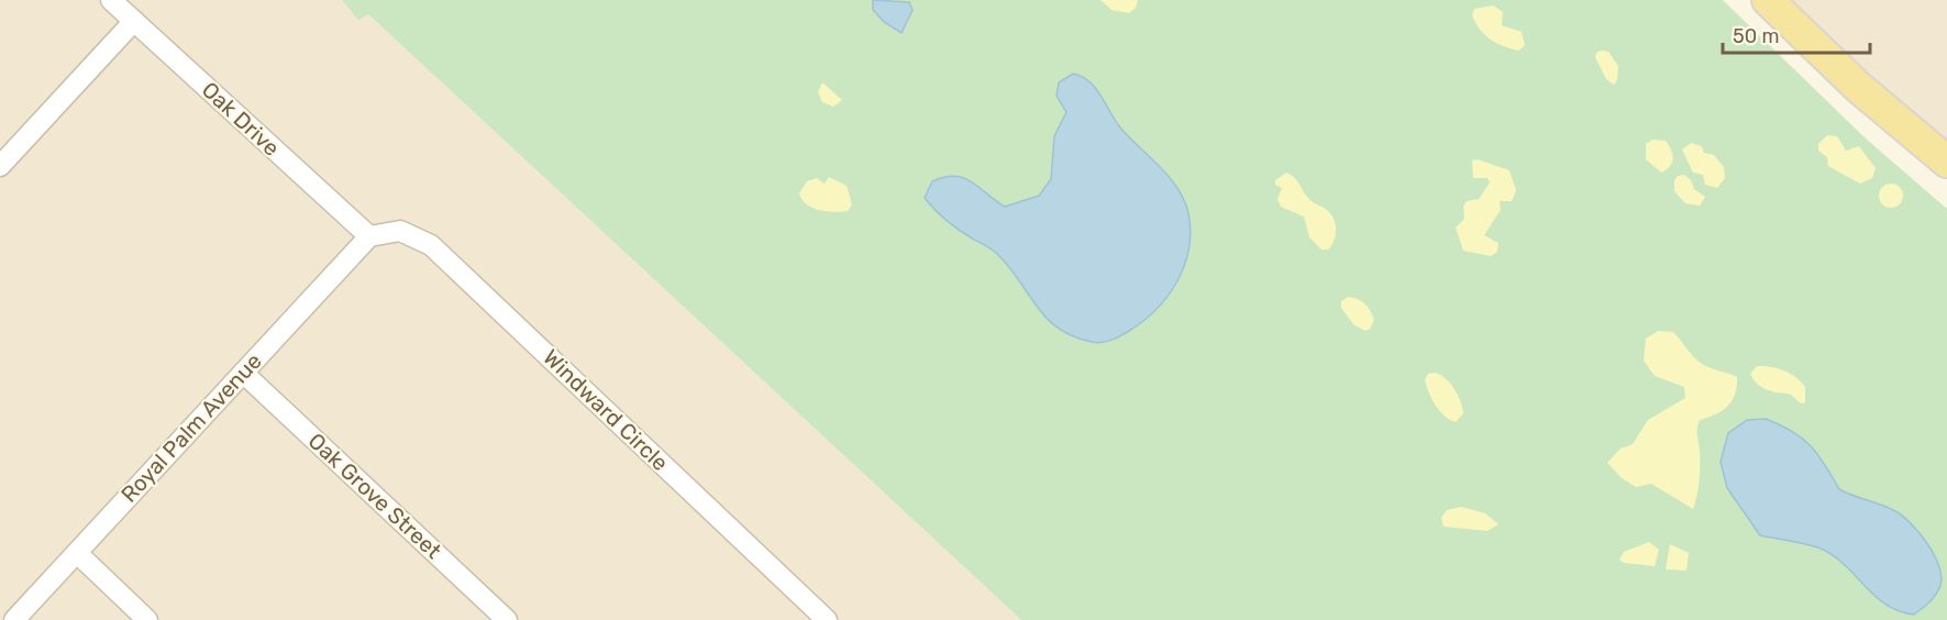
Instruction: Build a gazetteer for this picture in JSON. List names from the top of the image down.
{
  "streets": {
    "street": [
      "Oak Drive",
      "Windward Circle",
      "Royal Palm Avenue",
      "Oak Grove Street"
    ]
  },
  "crossings": [
    ["Oak Drive", "Windward Circle"],
    ["Oak Drive", "Royal Palm Avenue"],
    ["Windward Circle", "Royal Palm Avenue"],
    ["Royal Palm Avenue", "Oak Grove Street"]
  ],
  "scale_bar": "50 m"
}
